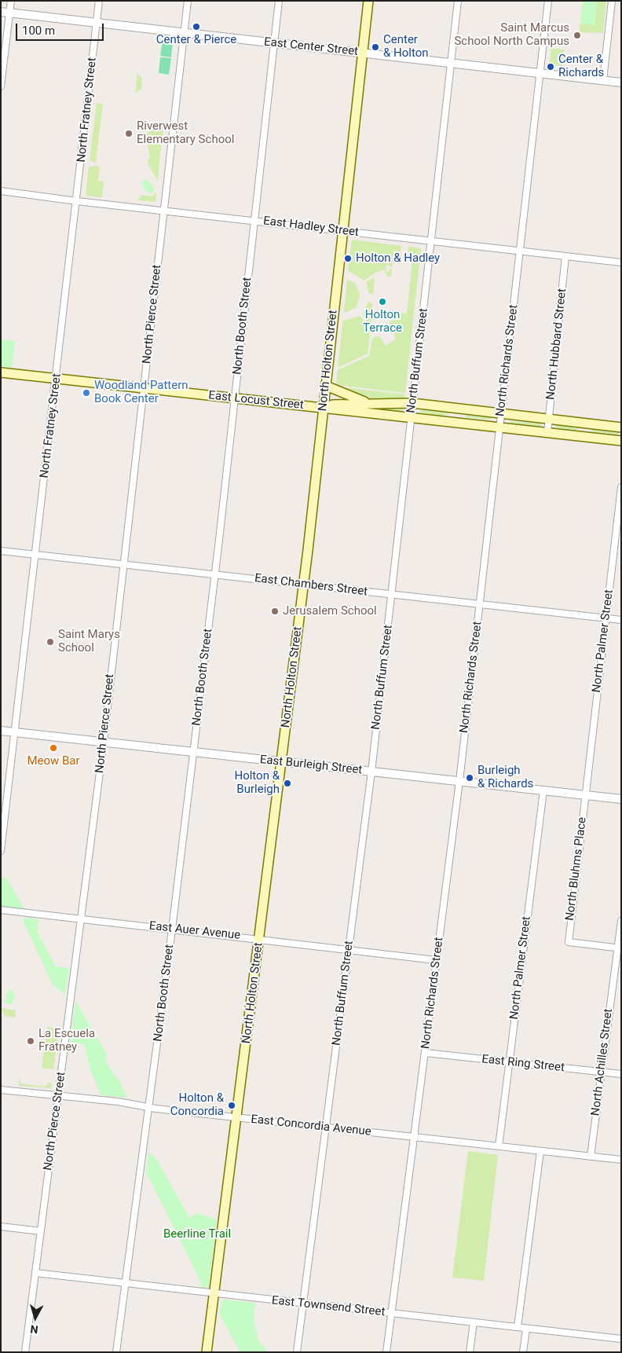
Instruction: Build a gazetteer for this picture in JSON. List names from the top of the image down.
{
  "streets": {
    "main road": ["North Holton Street", "East Locust Street"],
    "street": [
      "East Center Street",
      "North Fratney Street",
      "East Hadley Street",
      "North Pierce Street",
      "North Booth Street",
      "North Hubbard Street",
      "North Buffum Street",
      "North Richards Street",
      "East Chambers Street",
      "North Palmer Street",
      "East Burleigh Street",
      "North Bluhms Place",
      "East Auer Avenue",
      "North Achilles Street",
      "East Ring Street",
      "East Concordia Avenue",
      "East Townsend Street"
    ]
  },
  "crossings": [
    ["East Center Street", "North Fratney Street"],
    ["East Center Street", "North Pierce Street"],
    ["East Center Street", "North Booth Street"],
    ["East Center Street", "North Holton Street"],
    ["East Center Street", "North Buffum Street"],
    ["East Center Street", "North Richards Street"],
    ["North Fratney Street", "East Hadley Street"],
    ["North Fratney Street", "East Locust Street"],
    ["North Fratney Street", "East Chambers Street"],
    ["North Fratney Street", "East Burleigh Street"],
    ["East Hadley Street", "North Pierce Street"],
    ["East Hadley Street", "North Booth Street"],
    ["East Hadley Street", "North Hubbard Street"],
    ["East Hadley Street", "North Holton Street"],
    ["East Hadley Street", "North Buffum Street"],
    ["East Hadley Street", "North Richards Street"],
    ["North Pierce Street", "East Locust Street"],
    ["North Pierce Street", "East Chambers Street"],
    ["North Pierce Street", "East Burleigh Street"],
    ["North Pierce Street", "East Auer Avenue"],
    ["North Pierce Street", "East Concordia Avenue"],
    ["North Pierce Street", "East Townsend Street"],
    ["North Booth Street", "East Locust Street"],
    ["North Booth Street", "East Chambers Street"],
    ["North Booth Street", "East Burleigh Street"],
    ["North Booth Street", "East Auer Avenue"],
    ["North Booth Street", "East Concordia Avenue"],
    ["North Booth Street", "East Townsend Street"],
    ["North Hubbard Street", "East Locust Street"],
    ["North Holton Street", "East Locust Street"],
    ["North Holton Street", "East Chambers Street"],
    ["North Holton Street", "East Burleigh Street"],
    ["North Holton Street", "East Auer Avenue"],
    ["North Holton Street", "East Concordia Avenue"],
    ["North Holton Street", "East Townsend Street"],
    ["North Buffum Street", "East Locust Street"],
    ["North Buffum Street", "East Chambers Street"],
    ["North Buffum Street", "East Burleigh Street"],
    ["North Buffum Street", "East Auer Avenue"],
    ["North Buffum Street", "East Concordia Avenue"],
    ["North Buffum Street", "East Townsend Street"],
    ["North Richards Street", "East Locust Street"],
    ["North Richards Street", "East Chambers Street"],
    ["North Richards Street", "East Burleigh Street"],
    ["North Richards Street", "East Auer Avenue"],
    ["North Richards Street", "East Ring Street"],
    ["North Richards Street", "East Concordia Avenue"],
    ["North Richards Street", "East Townsend Street"],
    ["East Chambers Street", "North Palmer Street"],
    ["North Palmer Street", "East Burleigh Street"],
    ["North Palmer Street", "North Bluhms Place"],
    ["North Palmer Street", "East Ring Street"],
    ["North Palmer Street", "East Concordia Avenue"],
    ["East Burleigh Street", "North Bluhms Place"],
    ["North Bluhms Place", "North Achilles Street"],
    ["North Achilles Street", "East Ring Street"],
    ["North Achilles Street", "East Concordia Avenue"]
  ],
  "parks": ["Beerline Trail"],
  "places": [
    "Center & Pierce",
    "Saint Marcus School North Campus",
    "Center & Holton",
    "Center & Richards",
    "Riverwest Elementary School",
    "Holton & Hadley",
    "Holton Terrace",
    "Woodland Pattern Book Center",
    "Jerusalem School",
    "Saint Marys School",
    "Meow Bar",
    "Burleigh & Richards",
    "Holton & Burleigh",
    "La Escuela Fratney",
    "Holton & Concordia"
  ],
  "scale_bar": "100 m",
  "north": "bottom"
}
